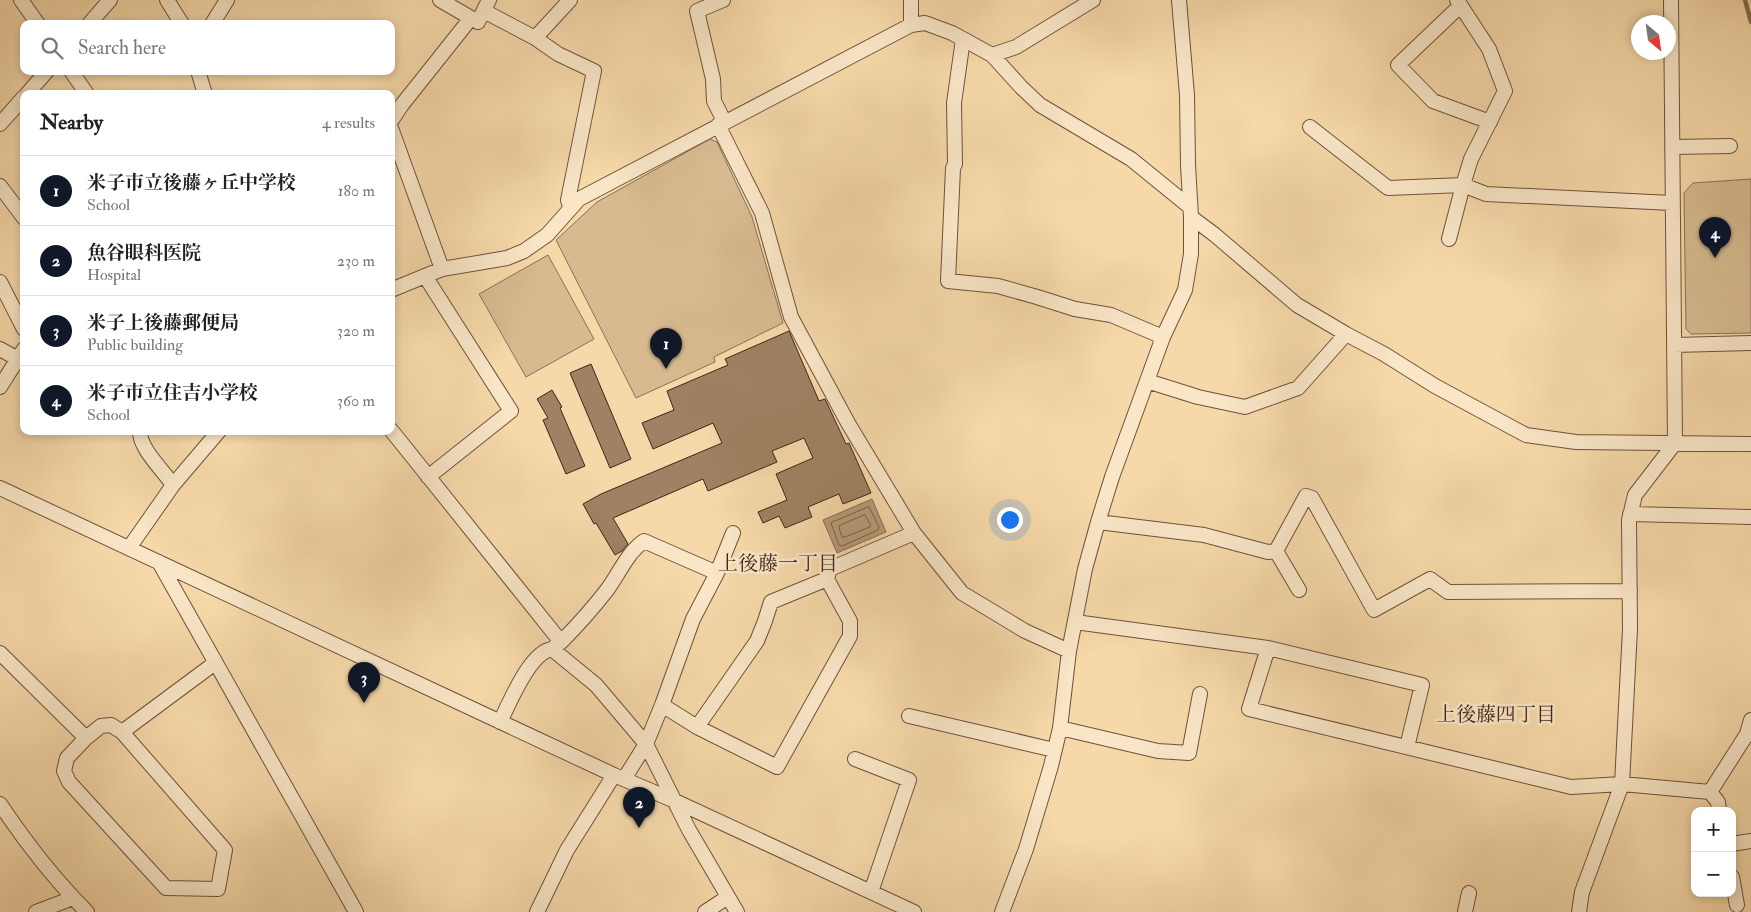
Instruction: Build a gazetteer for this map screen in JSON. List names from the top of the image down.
{
  "districts": ["上後藤一丁目", "上後藤四丁目"],
  "north": "bottom right",
  "page": {
    "search": "Search here",
    "heading": ["Nearby", "4 results"],
    "list": [
      {
        "mark": "1",
        "name": "米子市立後藤ヶ丘中学校",
        "note": "School",
        "value": "180 m"
      },
      {
        "mark": "2",
        "name": "魚谷眼科医院",
        "note": "Hospital",
        "value": "230 m"
      },
      {
        "mark": "3",
        "name": "米子上後藤郵便局",
        "note": "Public building",
        "value": "320 m"
      },
      {
        "mark": "4",
        "name": "米子市立住吉小学校",
        "note": "School",
        "value": "360 m"
      }
    ],
    "pins": [
      "4",
      "1",
      "3",
      "2"
    ],
    "map_buttons": ["+", "−"]
  }
}
